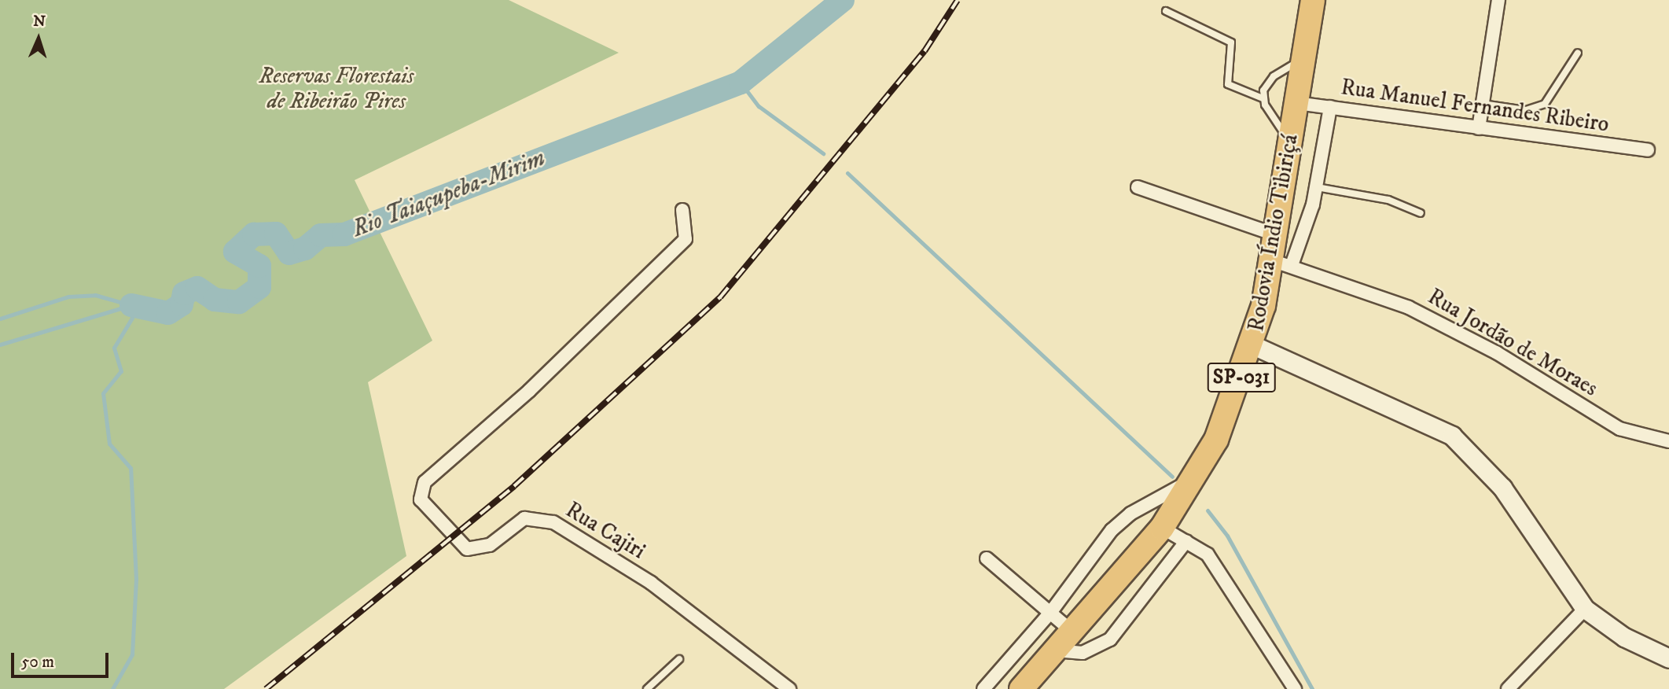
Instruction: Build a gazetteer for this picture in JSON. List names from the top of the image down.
{
  "streets": {
    "highway": ["Rodovia Índio Tibiriçá", "SP-031"],
    "street": ["Rua Manuel Fernandes Ribeiro", "Rua Jordão de Moraes", "Rua Cajiri"]
  },
  "crossings": [
    ["Rua Manuel Fernandes Ribeiro", "Rodovia Índio Tibiriçá"],
    ["Rodovia Índio Tibiriçá", "Rua Jordão de Moraes"]
  ],
  "water": ["Rio Taiaçupeba-Mirim"],
  "parks": ["Reservas Florestais de Ribeirão Pires"],
  "scale_bar": "50 m",
  "north": "top"
}
